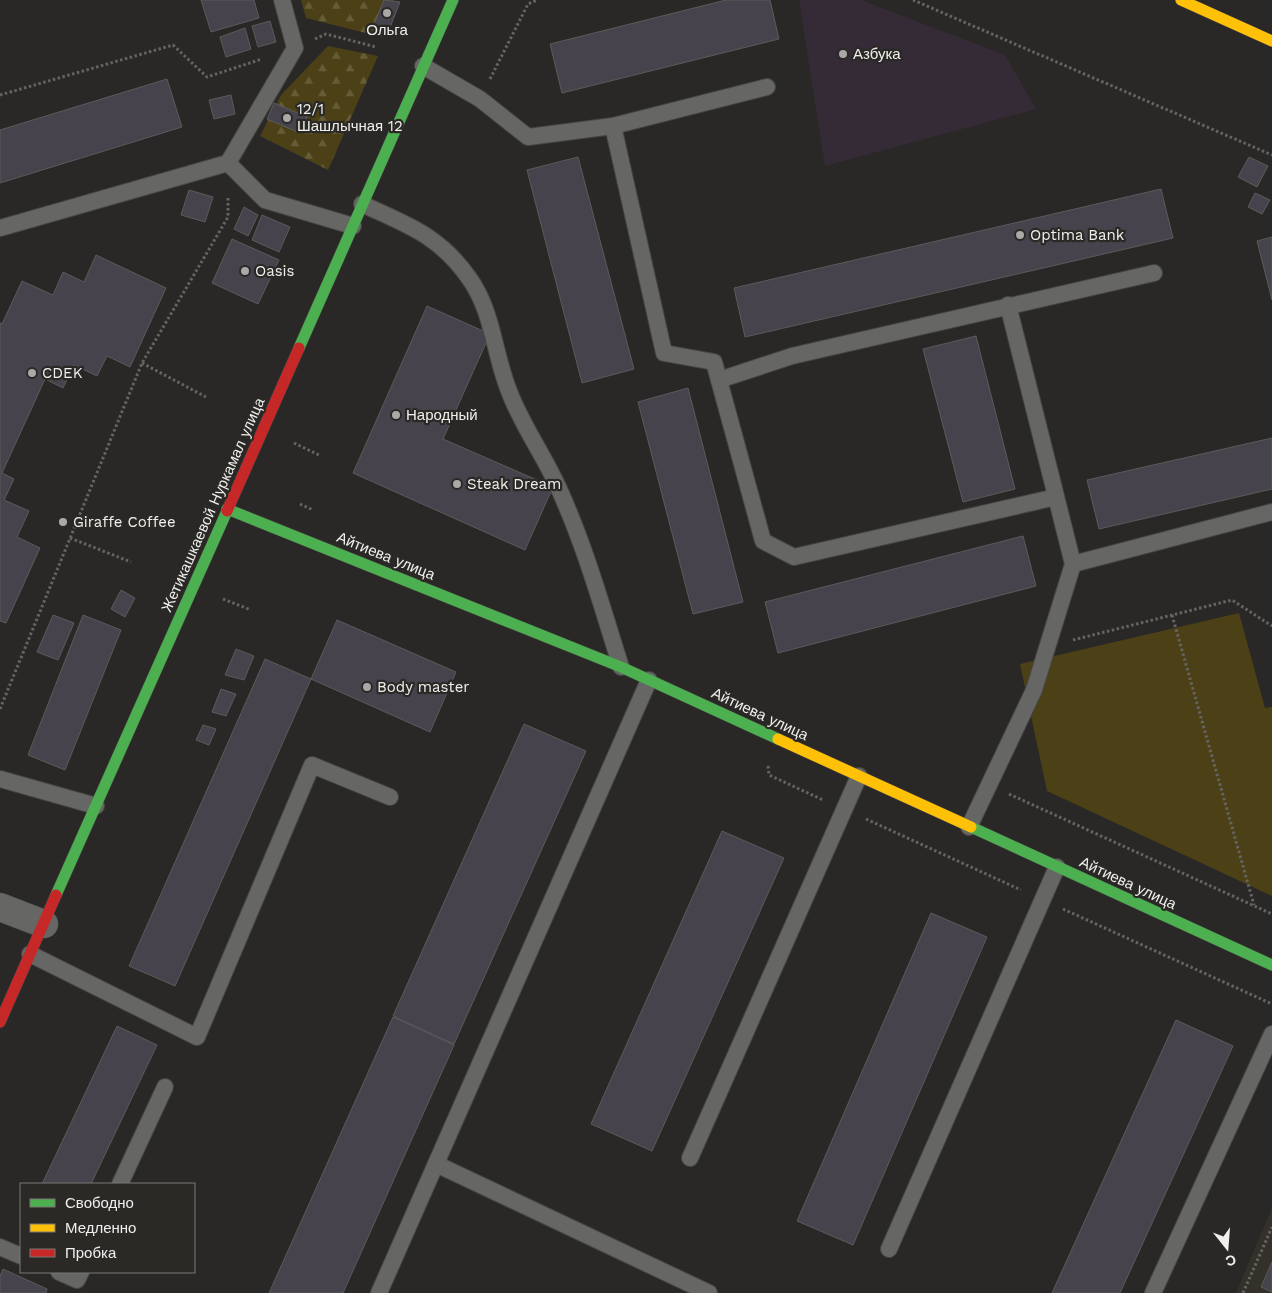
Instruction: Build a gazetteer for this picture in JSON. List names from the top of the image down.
{
  "streets": {
    "street": ["Жетикашкаевой Нуркамал улица", "Айтиева улица"]
  },
  "crossings": [
    ["Жетикашкаевой Нуркамал улица", "Айтиева улица"]
  ],
  "places": [
    "Ольга",
    "Азбука",
    "12/1 Шашлычная 12",
    "Optima Bank",
    "Oasis",
    "CDEK",
    "Народный",
    "Steak Dream",
    "Giraffe Coffee",
    "Body master"
  ],
  "legend": ["Свободно", "Медленно", "Пробка"],
  "north": "bottom"
}
